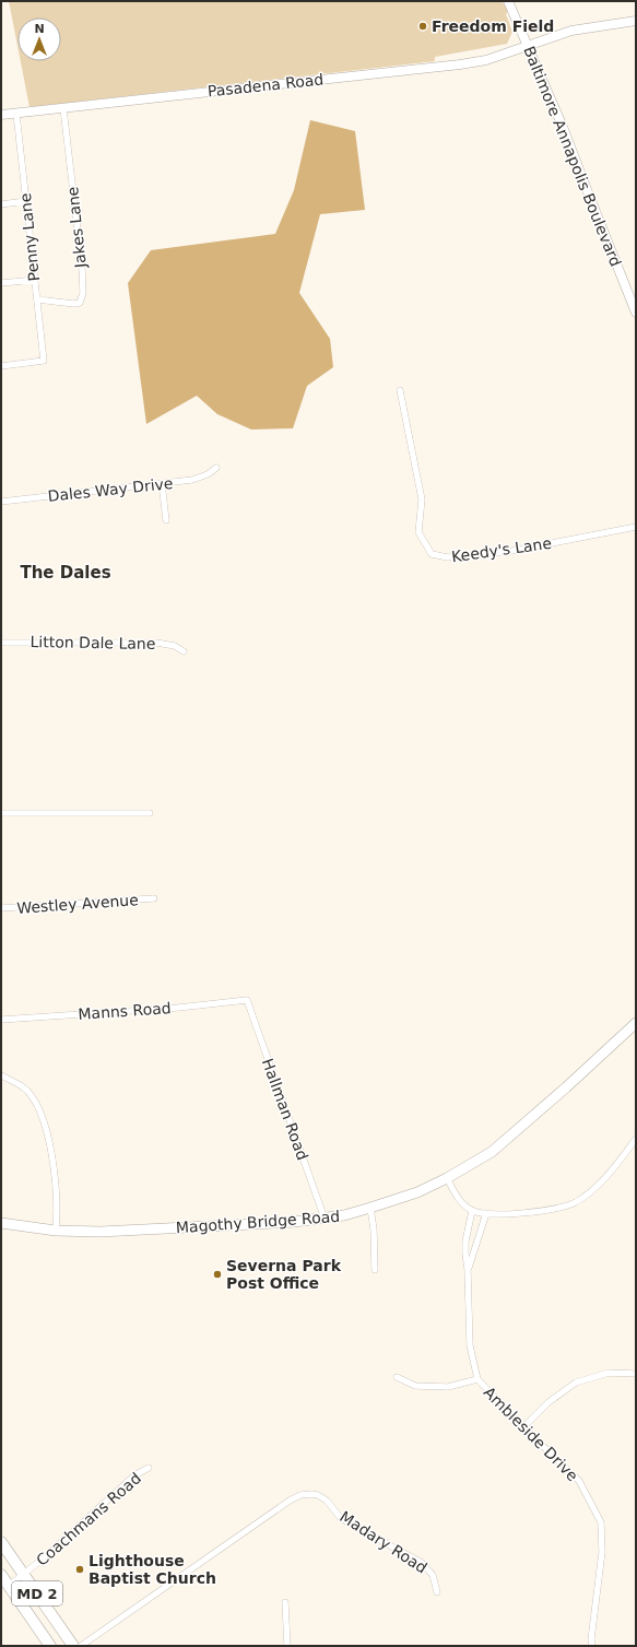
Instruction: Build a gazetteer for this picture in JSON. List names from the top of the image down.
{
  "streets": {
    "highway": ["MD 2"],
    "main road": ["Pasadena Road", "Baltimore Annapolis Boulevard", "Magothy Bridge Road"],
    "street": [
      "Jakes Lane",
      "Penny Lane",
      "Dales Way Drive",
      "Keedy's Lane",
      "Litton Dale Lane",
      "Westley Avenue",
      "Manns Road",
      "Hallman Road",
      "Ambleside Drive",
      "Coachmans Road",
      "Madary Road"
    ]
  },
  "crossings": [
    ["Pasadena Road", "Baltimore Annapolis Boulevard"],
    ["Pasadena Road", "Jakes Lane"],
    ["Pasadena Road", "Penny Lane"],
    ["Jakes Lane", "Penny Lane"],
    ["Manns Road", "Hallman Road"],
    ["Hallman Road", "Magothy Bridge Road"],
    ["Coachmans Road", "MD 2"]
  ],
  "districts": ["The Dales"],
  "places": ["Freedom Field", "Severna Park Post Office", "Lighthouse Baptist Church"],
  "north": "top"
}
